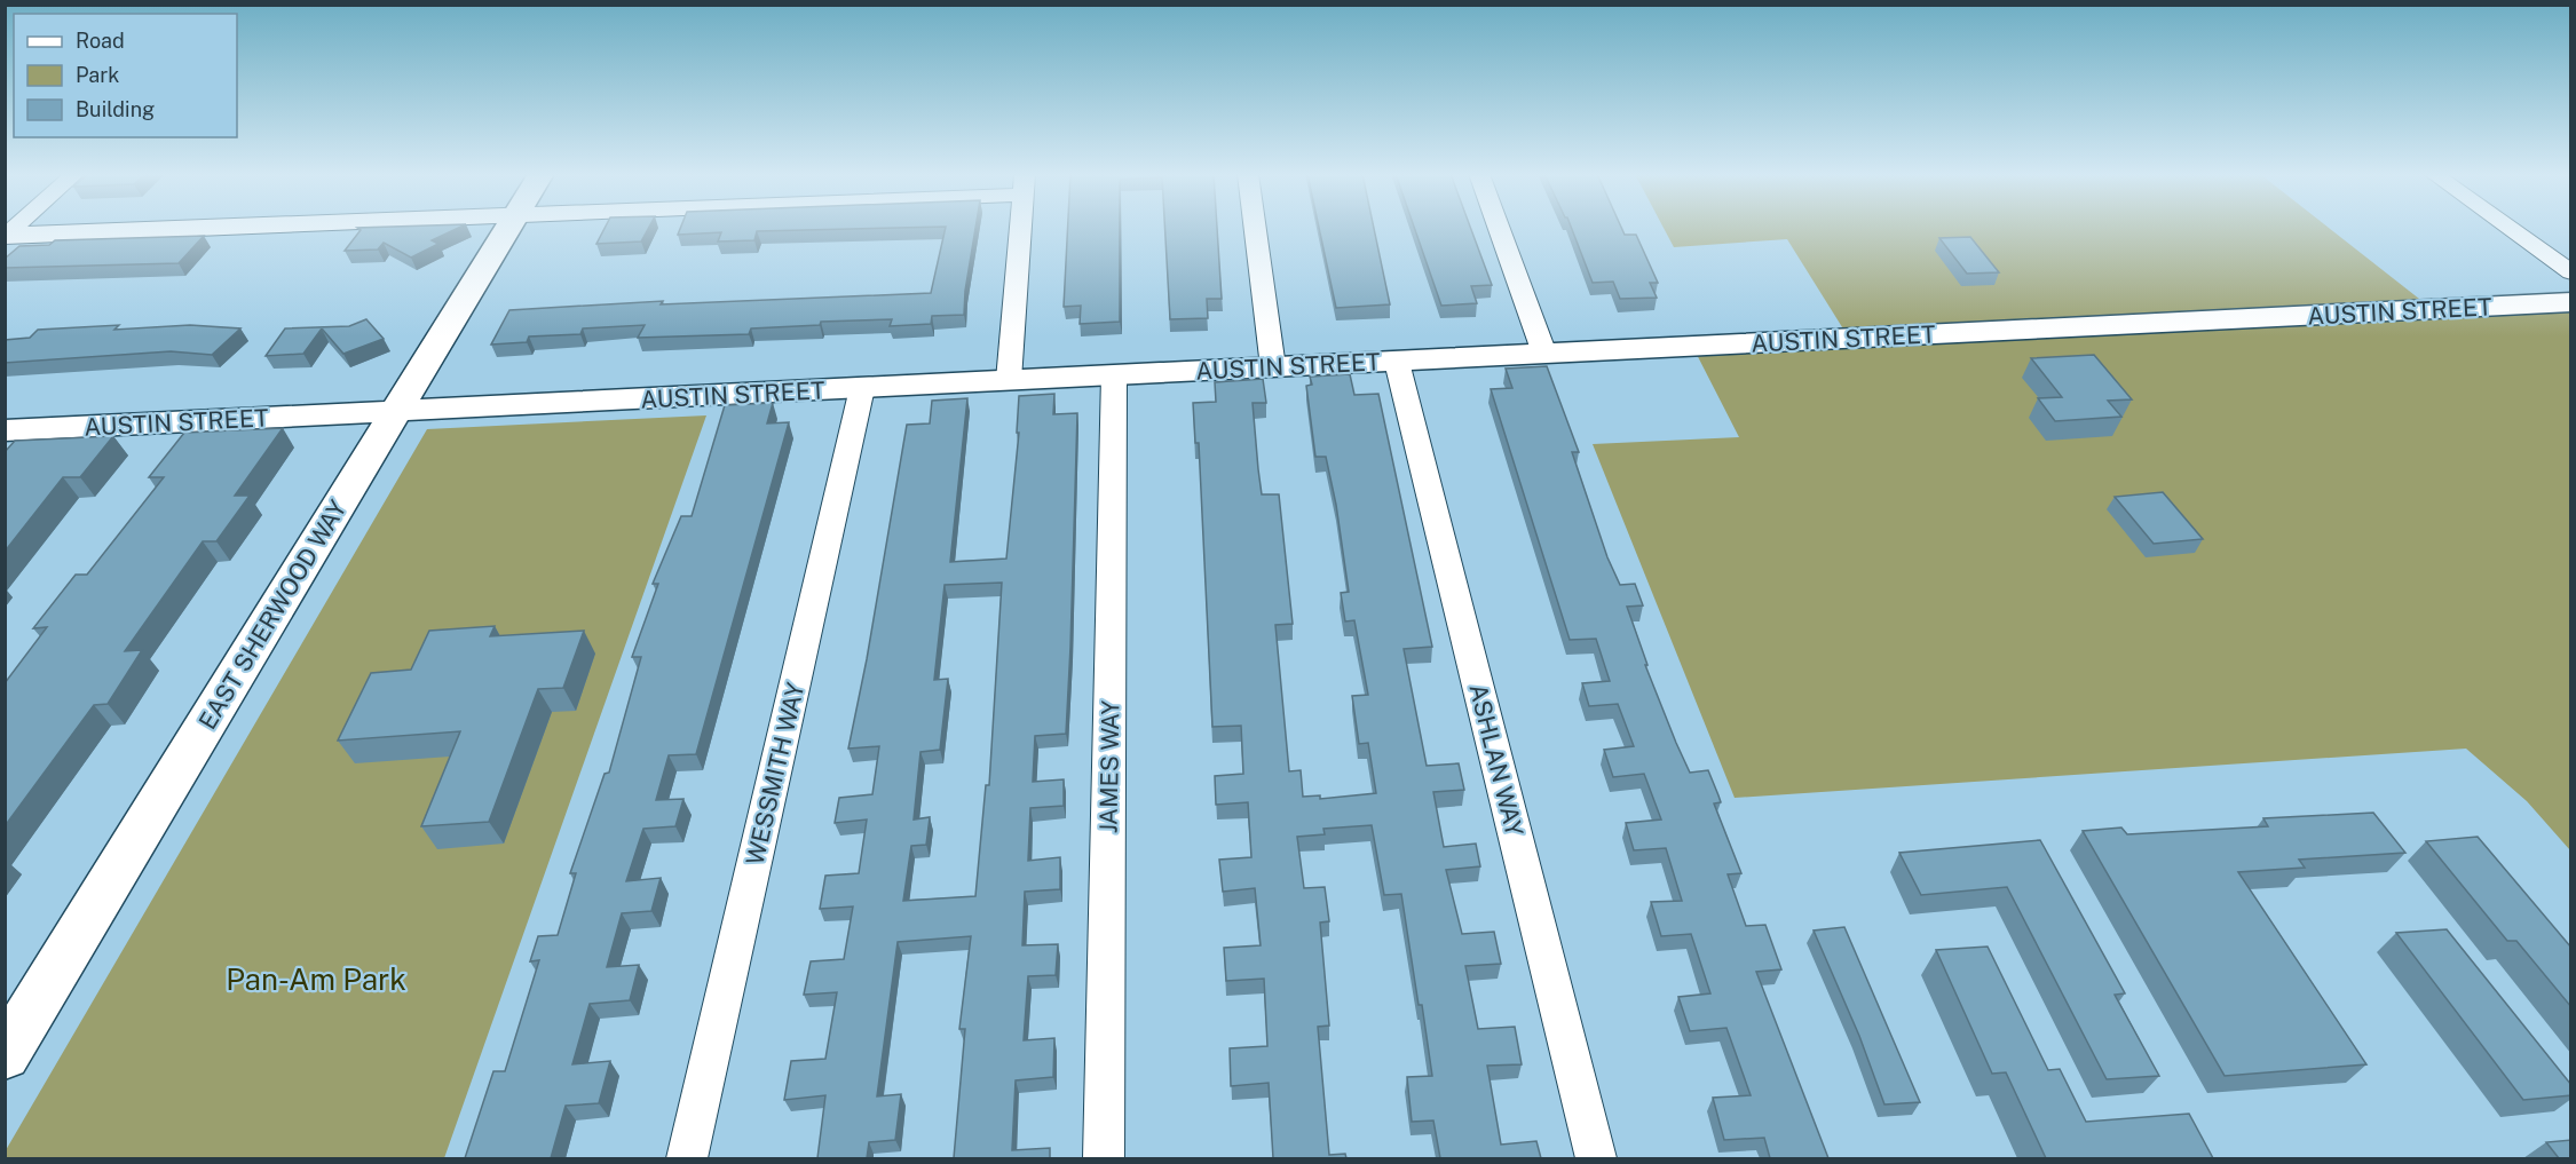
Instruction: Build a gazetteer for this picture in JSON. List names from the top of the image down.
{
  "streets": {
    "street": [
      "AUSTIN STREET",
      "EAST SHERWOOD WAY",
      "ASHLAN WAY",
      "JAMES WAY",
      "WESSMITH WAY"
    ]
  },
  "crossings": [
    ["AUSTIN STREET", "EAST SHERWOOD WAY"],
    ["AUSTIN STREET", "ASHLAN WAY"],
    ["AUSTIN STREET", "JAMES WAY"],
    ["AUSTIN STREET", "WESSMITH WAY"]
  ],
  "parks": ["Pan-Am Park"],
  "legend": ["Road", "Park", "Building"]
}
